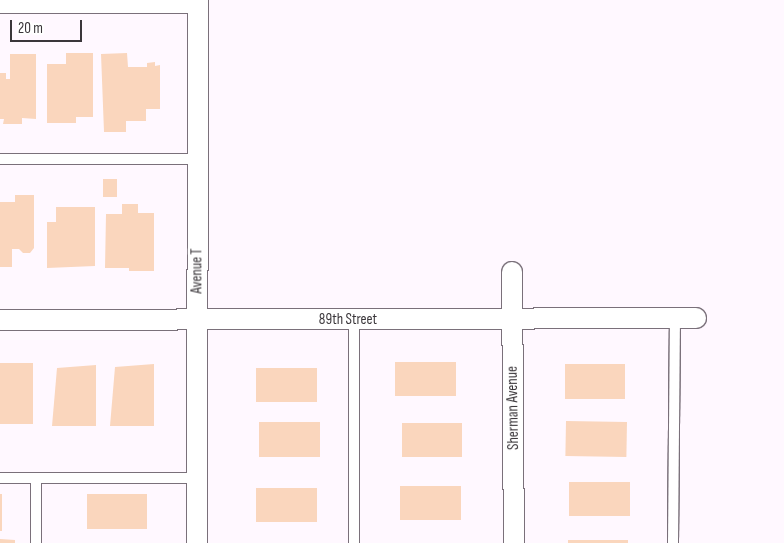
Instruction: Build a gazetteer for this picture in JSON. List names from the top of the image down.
{
  "streets": {
    "street": ["Avenue T", "89th Street", "Sherman Avenue"]
  },
  "crossings": [
    ["Avenue T", "89th Street"],
    ["89th Street", "Sherman Avenue"]
  ],
  "scale_bar": "20 m"
}
